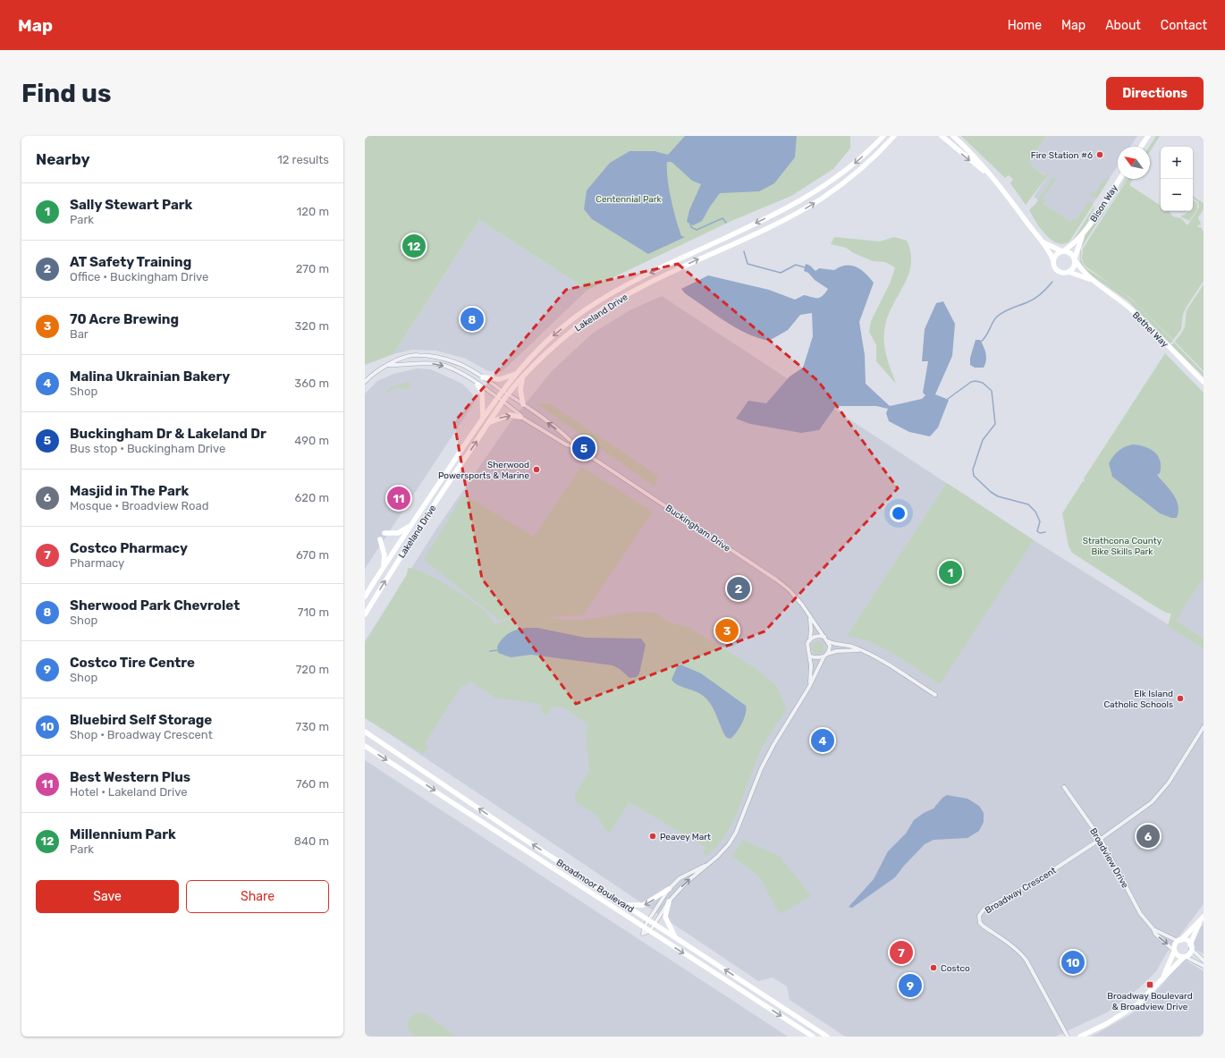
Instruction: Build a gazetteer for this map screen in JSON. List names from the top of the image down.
{
  "streets": {
    "main road": [
      "Bison Way",
      "Lakeland Drive",
      "Bethel Way",
      "Broadmoor Boulevard"
    ],
    "street": ["Buckingham Drive", "Broadview Drive", "Broadway Crescent"]
  },
  "crossings": [
    ["Bison Way", "Bethel Way"],
    ["Lakeland Drive", "Buckingham Drive"],
    ["Broadview Drive", "Broadway Crescent"]
  ],
  "parks": ["Centennial Park", "Strathcona County Bike Skills Park"],
  "places": {
    "other": [
      "Fire Station #6",
      "Sherwood Powersports & Marine",
      "Elk Island Catholic Schools",
      "Peavey Mart",
      "Costco"
    ],
    "transit": ["Broadway Boulevard & Broadview Drive"]
  },
  "north": "top left",
  "page": {
    "header": "Map",
    "nav": [
      "Home",
      "Map",
      "About",
      "Contact"
    ],
    "buttons": [
      "Directions",
      ["Save", "Share"]
    ],
    "title": "Find us",
    "heading": ["Nearby", "12 results"],
    "map_buttons": ["+", "−"],
    "list": [
      {
        "mark": "1",
        "name": "Sally Stewart Park",
        "note": "Park",
        "value": "120 m"
      },
      {
        "mark": "2",
        "name": "AT Safety Training",
        "note": "Office · Buckingham Drive",
        "value": "270 m"
      },
      {
        "mark": "3",
        "name": "70 Acre Brewing",
        "note": "Bar",
        "value": "320 m"
      },
      {
        "mark": "4",
        "name": "Malina Ukrainian Bakery",
        "note": "Shop",
        "value": "360 m"
      },
      {
        "mark": "5",
        "name": "Buckingham Dr & Lakeland Dr",
        "note": "Bus stop · Buckingham Drive",
        "value": "490 m"
      },
      {
        "mark": "6",
        "name": "Masjid in The Park",
        "note": "Mosque · Broadview Road",
        "value": "620 m"
      },
      {
        "mark": "7",
        "name": "Costco Pharmacy",
        "note": "Pharmacy",
        "value": "670 m"
      },
      {
        "mark": "8",
        "name": "Sherwood Park Chevrolet",
        "note": "Shop",
        "value": "710 m"
      },
      {
        "mark": "9",
        "name": "Costco Tire Centre",
        "note": "Shop",
        "value": "720 m"
      },
      {
        "mark": "10",
        "name": "Bluebird Self Storage",
        "note": "Shop · Broadway Crescent",
        "value": "730 m"
      },
      {
        "mark": "11",
        "name": "Best Western Plus",
        "note": "Hotel · Lakeland Drive",
        "value": "760 m"
      },
      {
        "mark": "12",
        "name": "Millennium Park",
        "note": "Park",
        "value": "840 m"
      }
    ],
    "pins": [
      "12",
      "8",
      "5",
      "11",
      "1",
      "2",
      "3",
      "4",
      "6",
      "7",
      "10",
      "9"
    ]
  }
}
